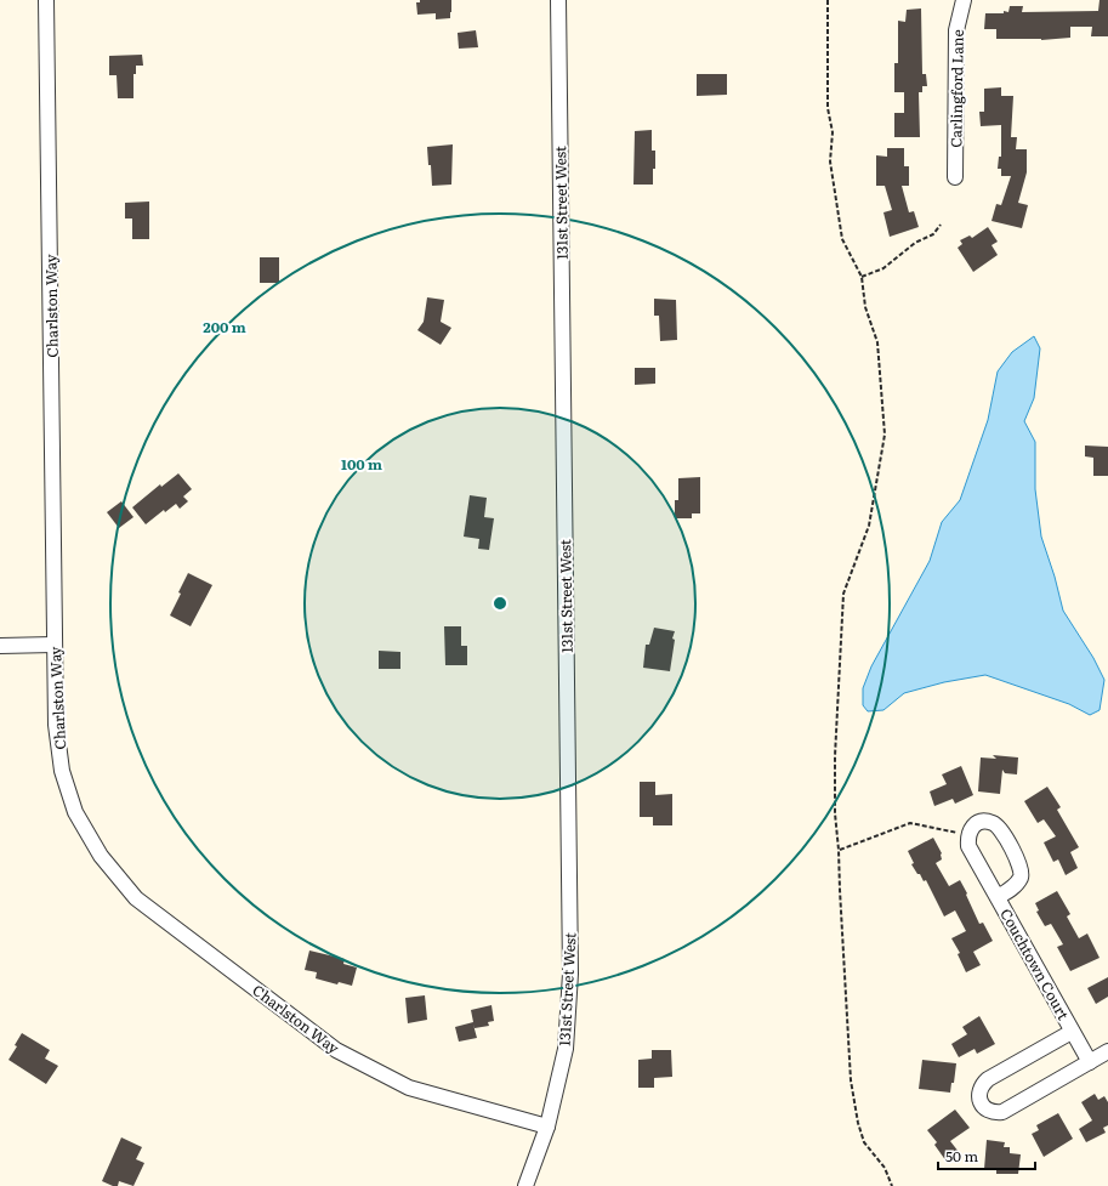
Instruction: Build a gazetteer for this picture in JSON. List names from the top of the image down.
{
  "streets": {
    "street": [
      "Carlingford Lane",
      "131st Street West",
      "Charlston Way",
      "Couchtown Court"
    ]
  },
  "crossings": [
    ["131st Street West", "Charlston Way"]
  ],
  "scale_bar": "50 m",
  "rings": ["200 m", "100 m"]
}
